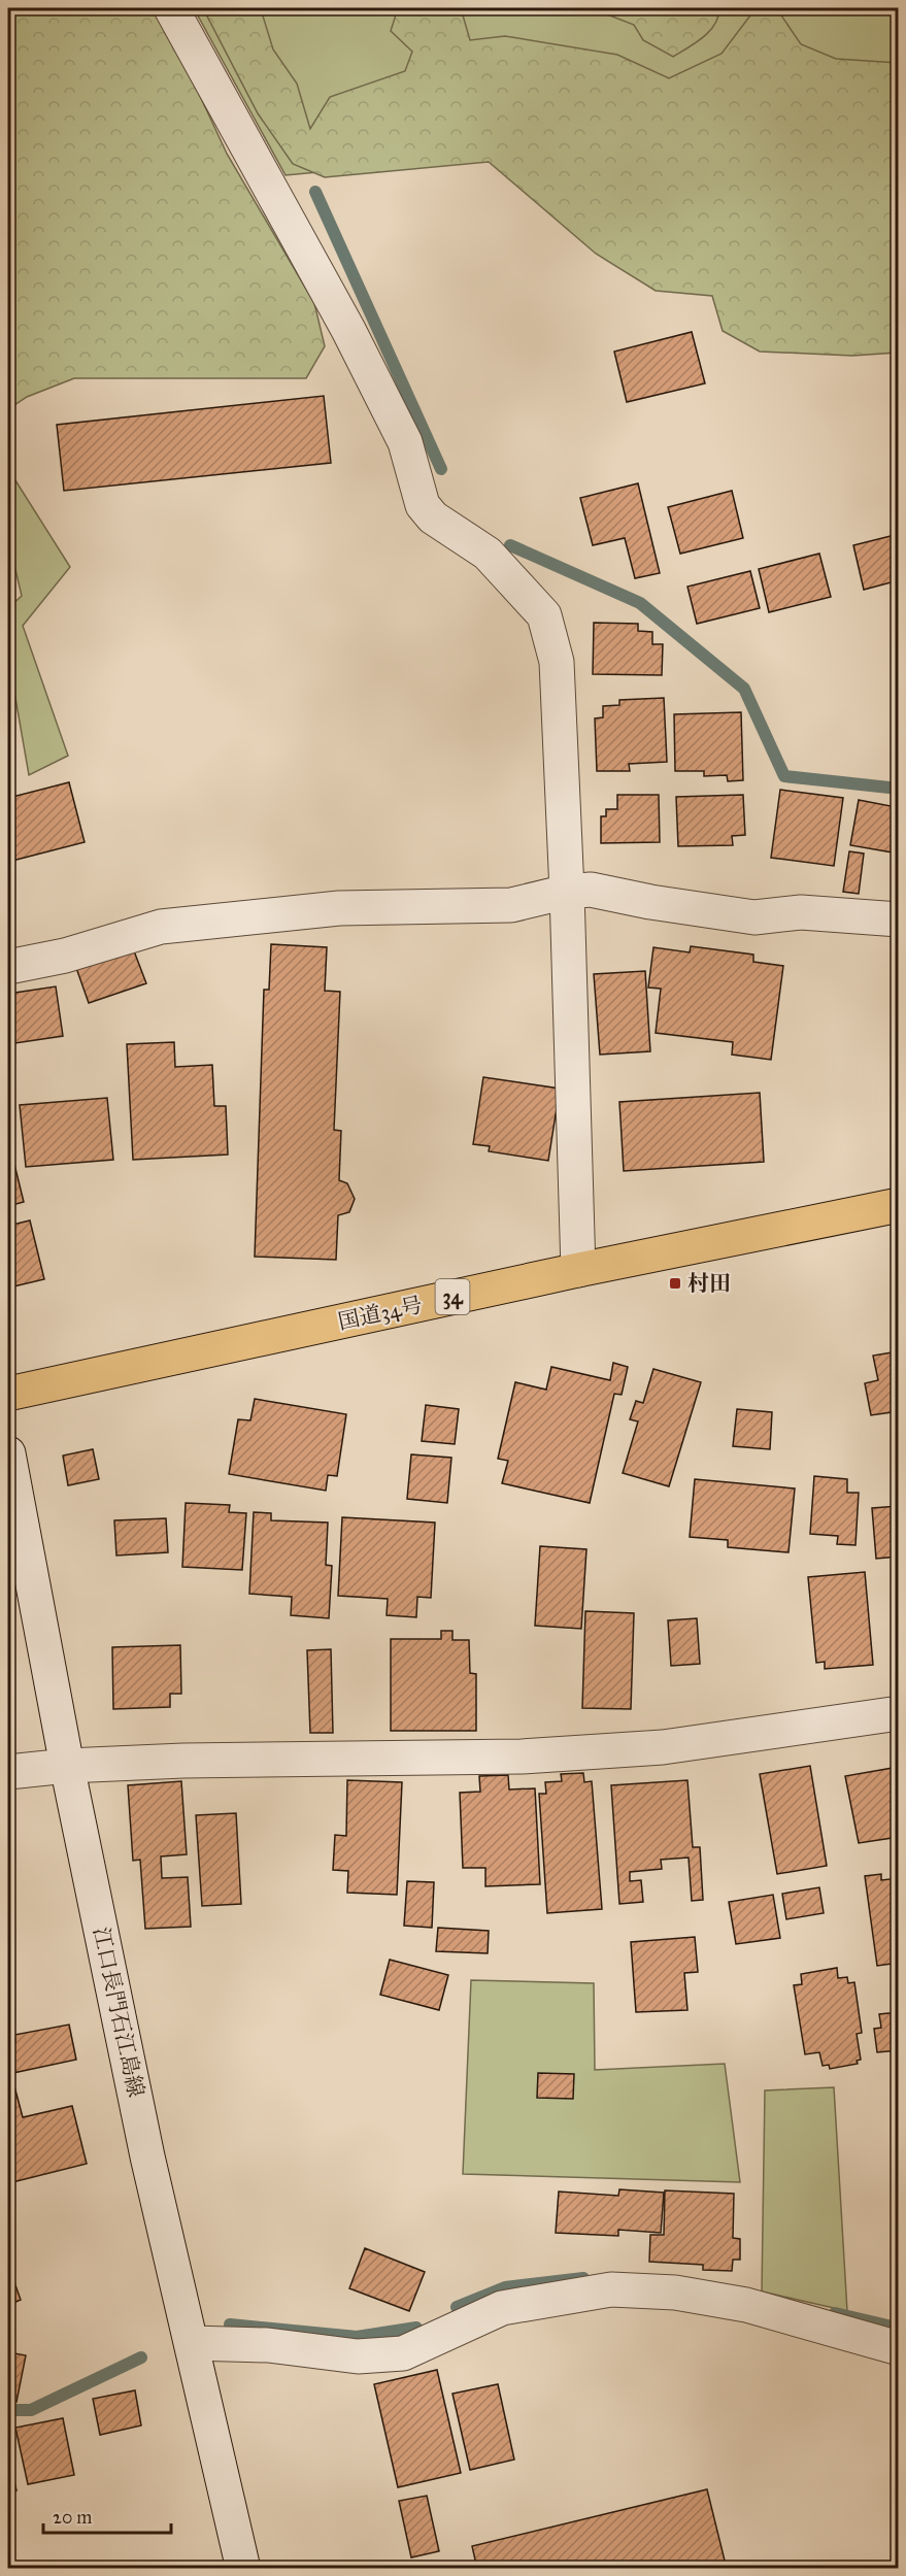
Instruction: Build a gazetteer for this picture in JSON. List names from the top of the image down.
{
  "streets": {
    "highway": ["34", "国道34号"],
    "street": ["江口長門石江島線"]
  },
  "places": {
    "transit": ["村田"]
  },
  "scale_bar": "20 m"
}
